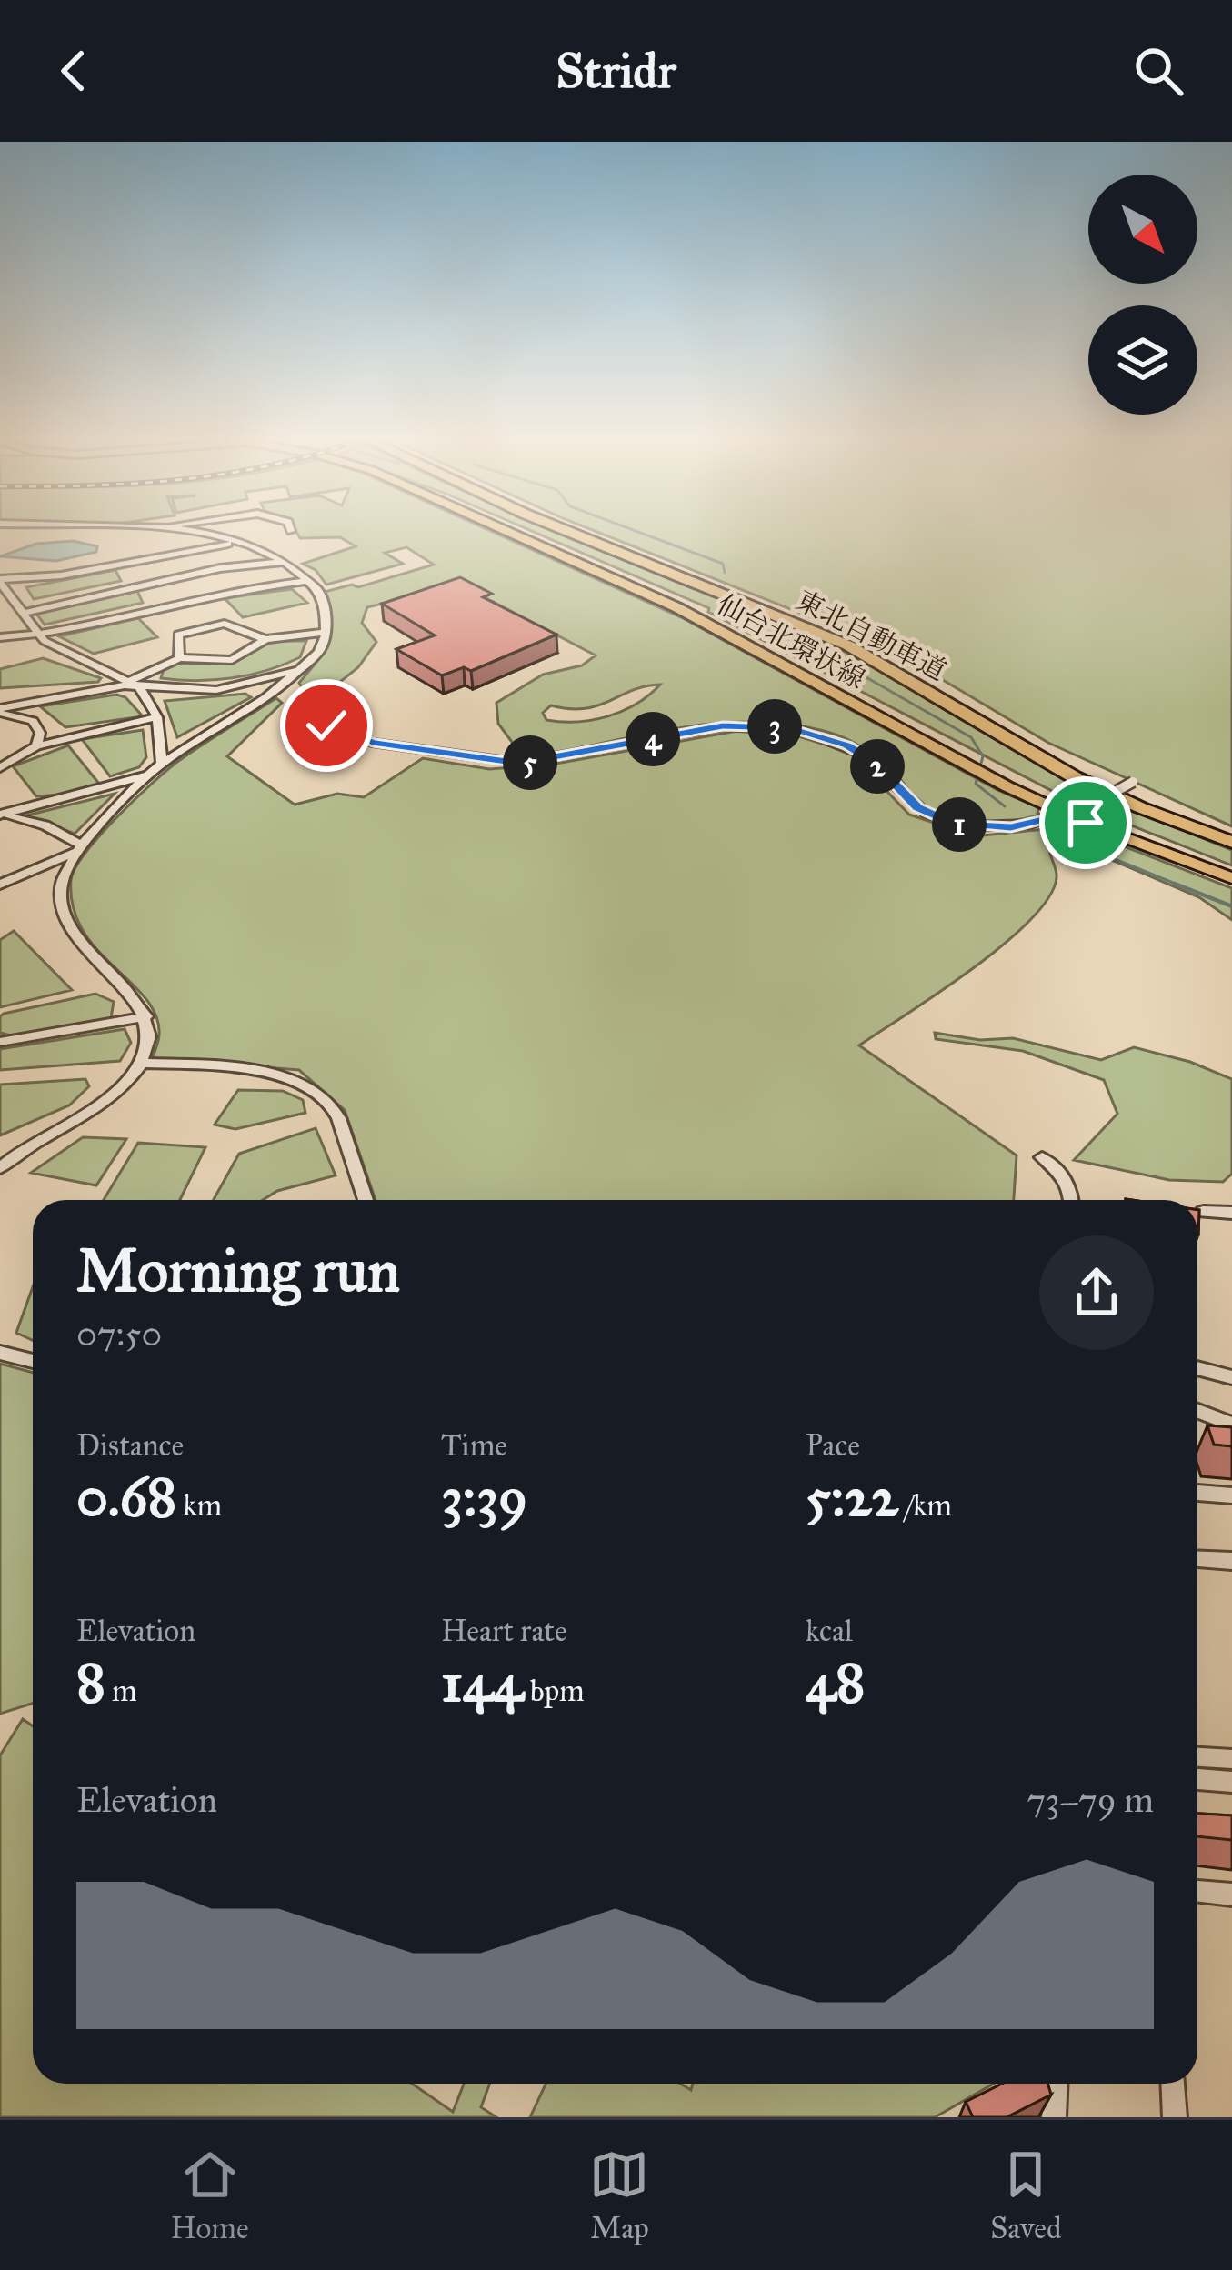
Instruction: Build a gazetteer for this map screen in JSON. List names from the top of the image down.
{
  "streets": {
    "highway": ["東北自動車道"],
    "main road": ["仙台北環状線"]
  },
  "north": "bottom right",
  "page": {
    "header": "Stridr",
    "pins": [
      "3",
      "4",
      "5",
      "2",
      "1"
    ],
    "heading": ["Morning run", "07:50"],
    "stats": [
      ["Distance", "0.68 km"],
      ["Time", "3:39"],
      ["Pace", "5:22 /km"],
      ["Elevation", "8 m"],
      ["Heart rate", "144 bpm"],
      ["kcal", "48"]
    ],
    "chart": ["Elevation", "73–79 m"],
    "tabs": ["Home", "Map", "Saved"]
  }
}
